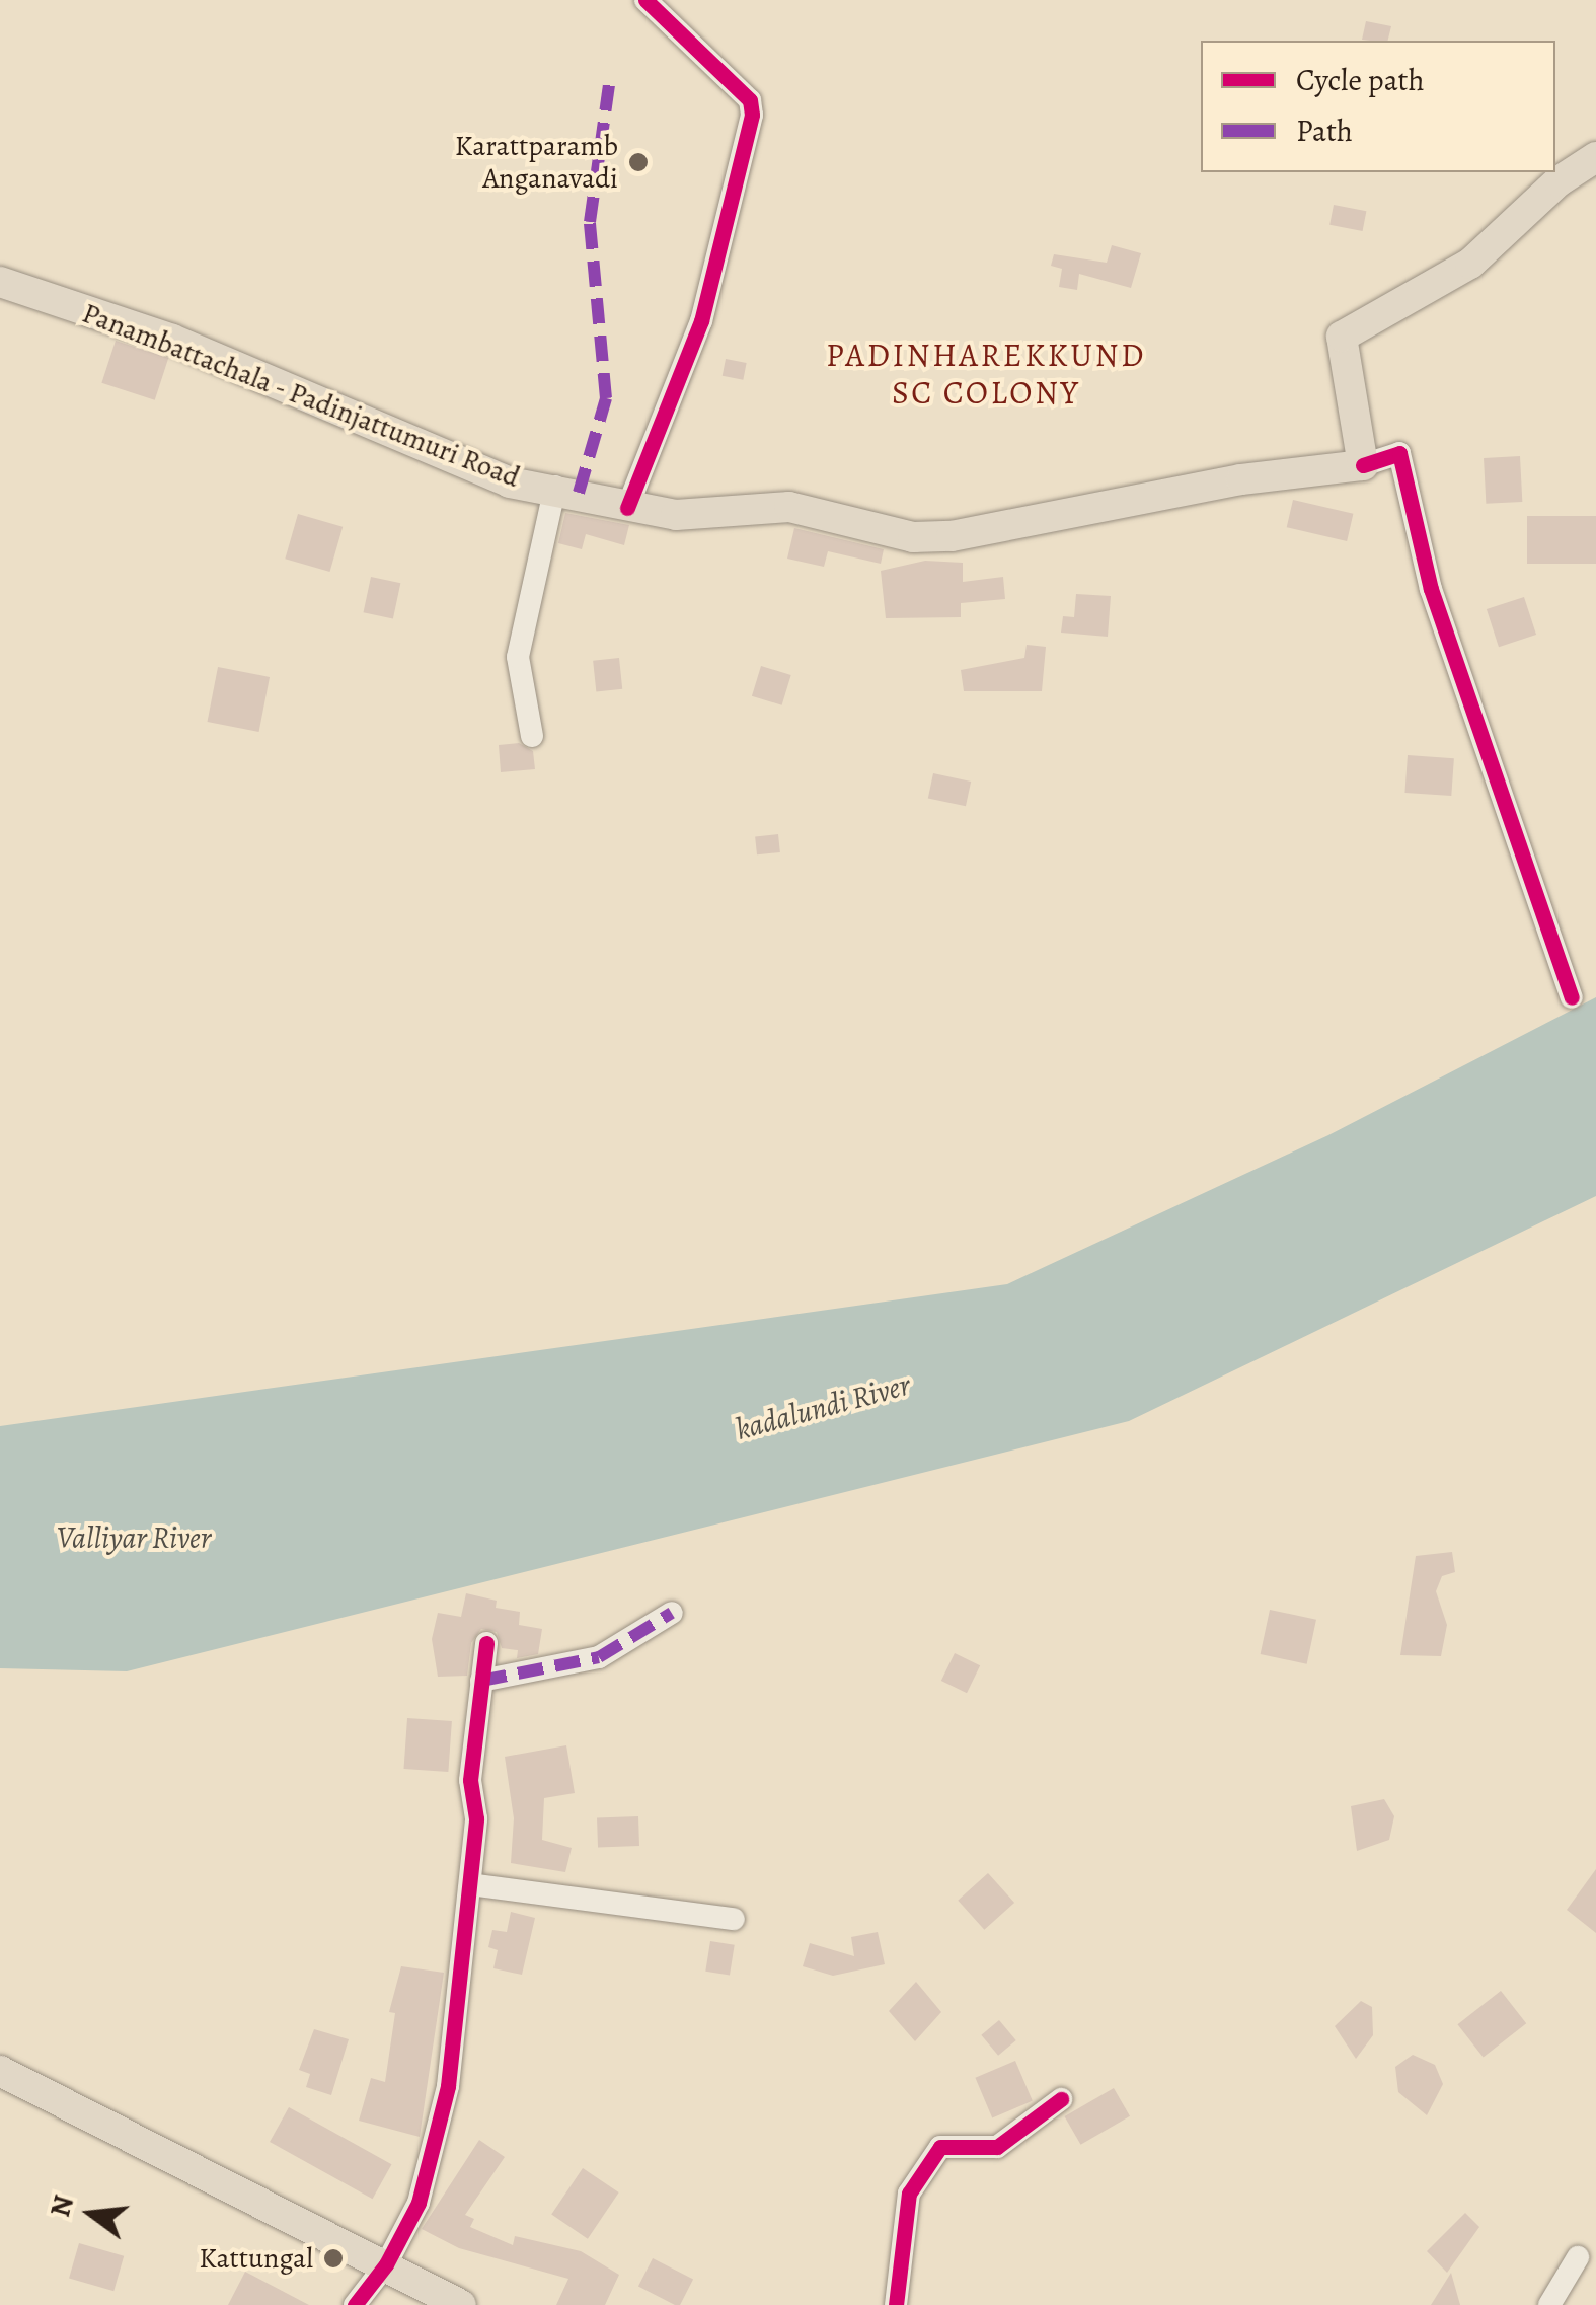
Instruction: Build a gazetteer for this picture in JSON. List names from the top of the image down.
{
  "streets": {
    "main road": ["Panambattachala - Padinjattumuri Road"]
  },
  "districts": ["PADINHAREKKUND SC COLONY"],
  "water": ["kadalundi River", "Valliyar River"],
  "places": ["Karattparamb Anganavadi", "Kattungal"],
  "legend": ["Cycle path", "Path"],
  "north": "left"
}
